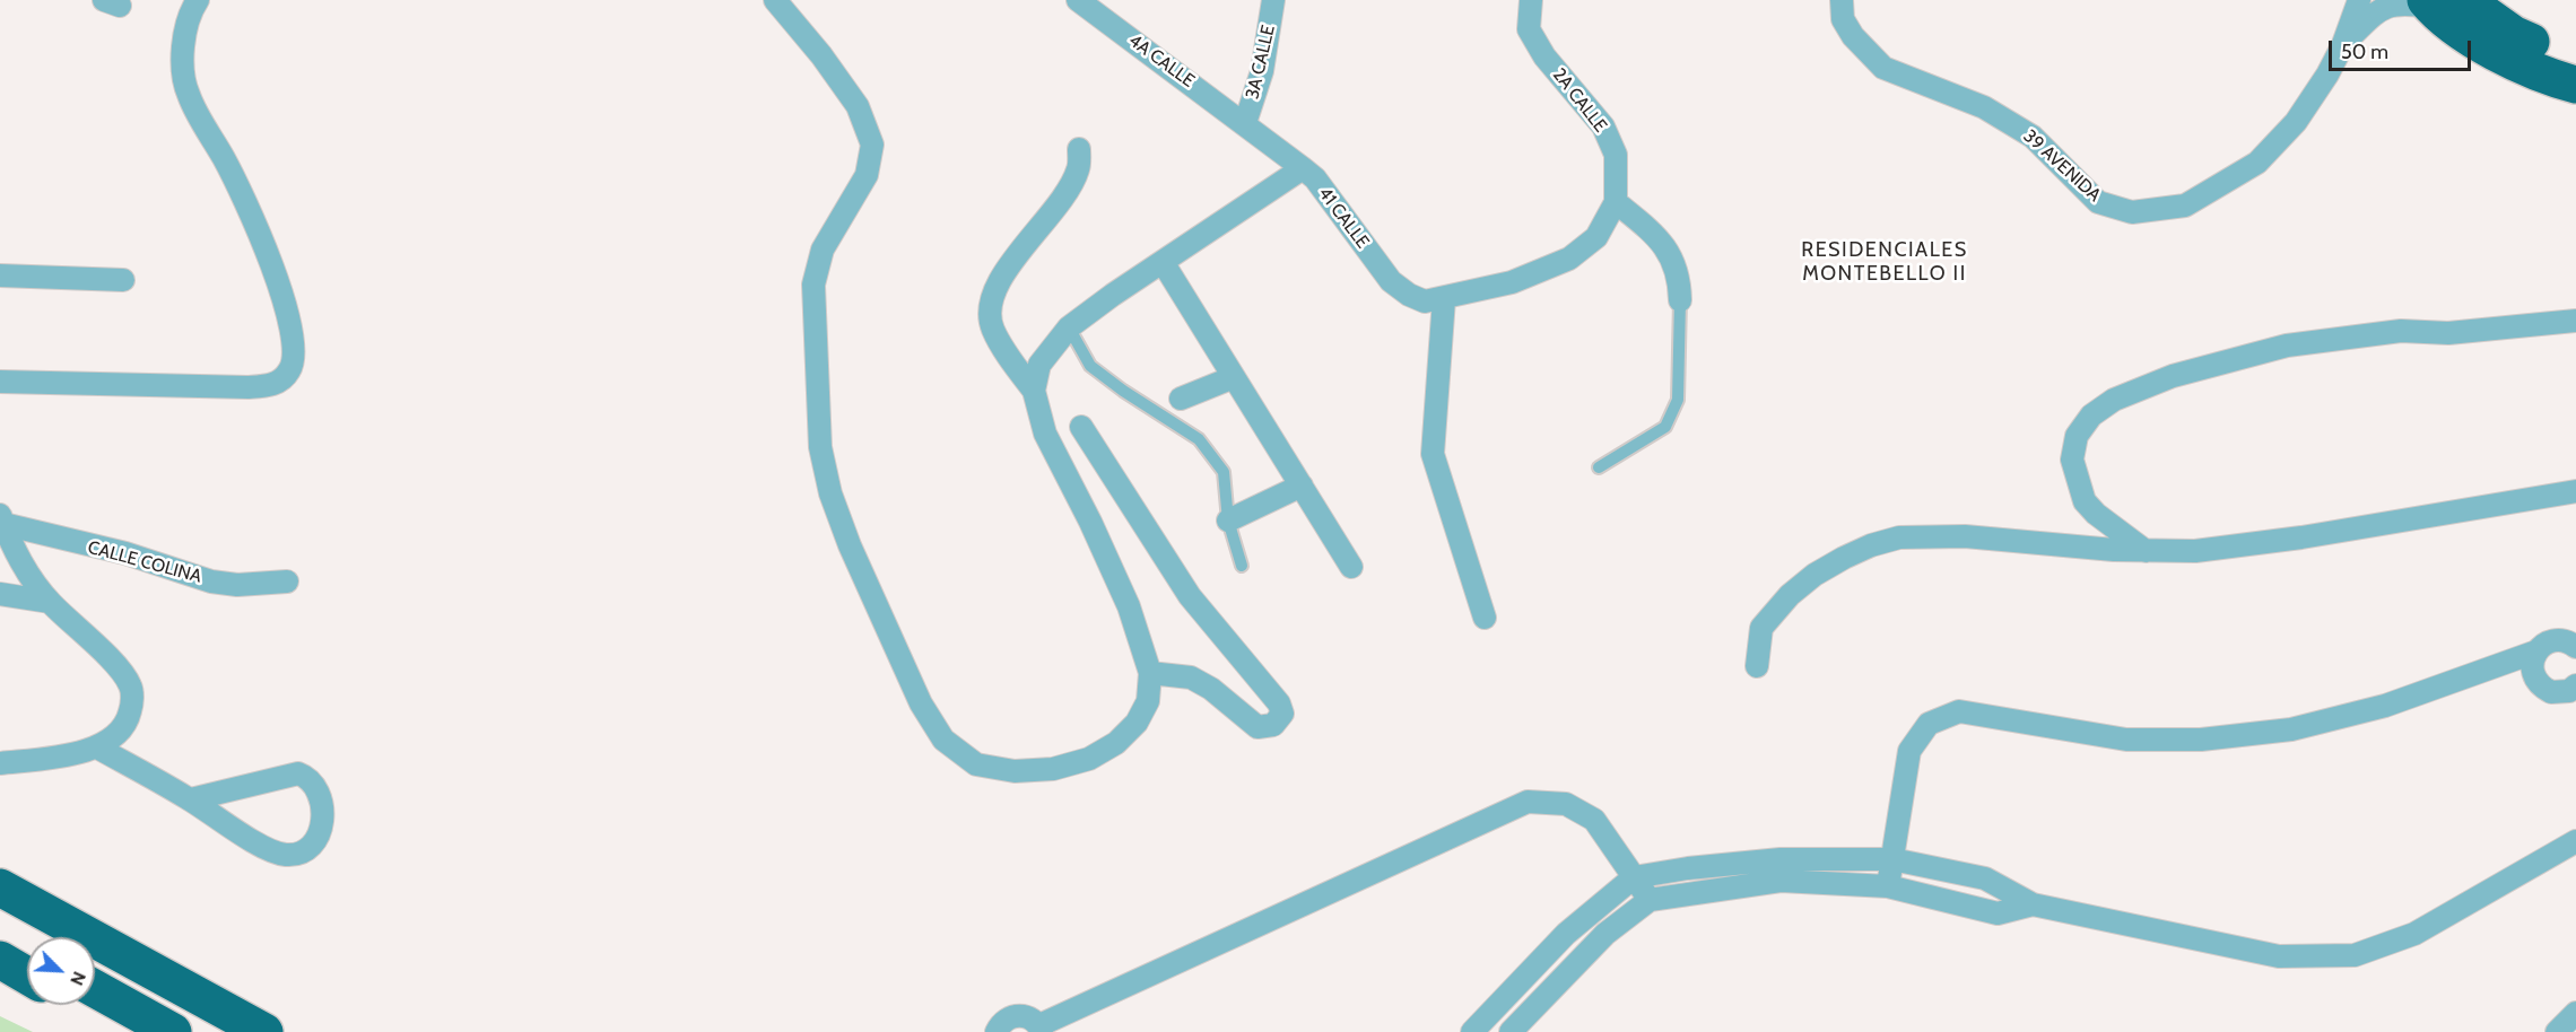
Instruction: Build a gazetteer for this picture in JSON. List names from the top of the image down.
{
  "streets": {
    "street": [
      "4A CALLE",
      "3A CALLE",
      "2A CALLE",
      "39 AVENIDA",
      "41 CALLE",
      "CALLE COLINA"
    ]
  },
  "crossings": [
    ["4A CALLE", "3A CALLE"],
    ["4A CALLE", "41 CALLE"],
    ["3A CALLE", "41 CALLE"],
    ["2A CALLE", "41 CALLE"]
  ],
  "districts": ["RESIDENCIALES MONTEBELLO II"],
  "scale_bar": "50 m",
  "north": "bottom right"
}
